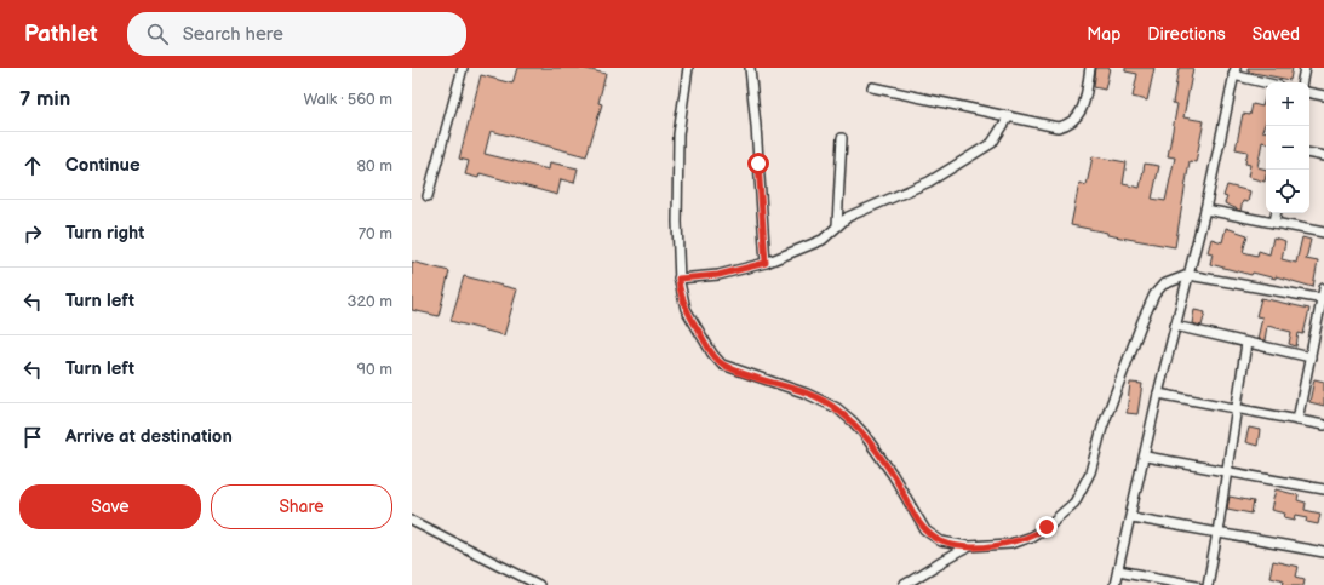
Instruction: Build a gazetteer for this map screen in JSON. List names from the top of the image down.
{
  "page": {
    "header": "Pathlet",
    "search": "Search here",
    "nav": ["Map", "Directions", "Saved"],
    "heading": ["7 min", "Walk · 560 m"],
    "map_buttons": ["+", "−"],
    "list": [
      ["Continue", "80 m"],
      ["Turn right", "70 m"],
      ["Turn left", "320 m"],
      ["Turn left", "90 m"],
      "Arrive at destination"
    ],
    "buttons": ["Save", "Share"]
  }
}
